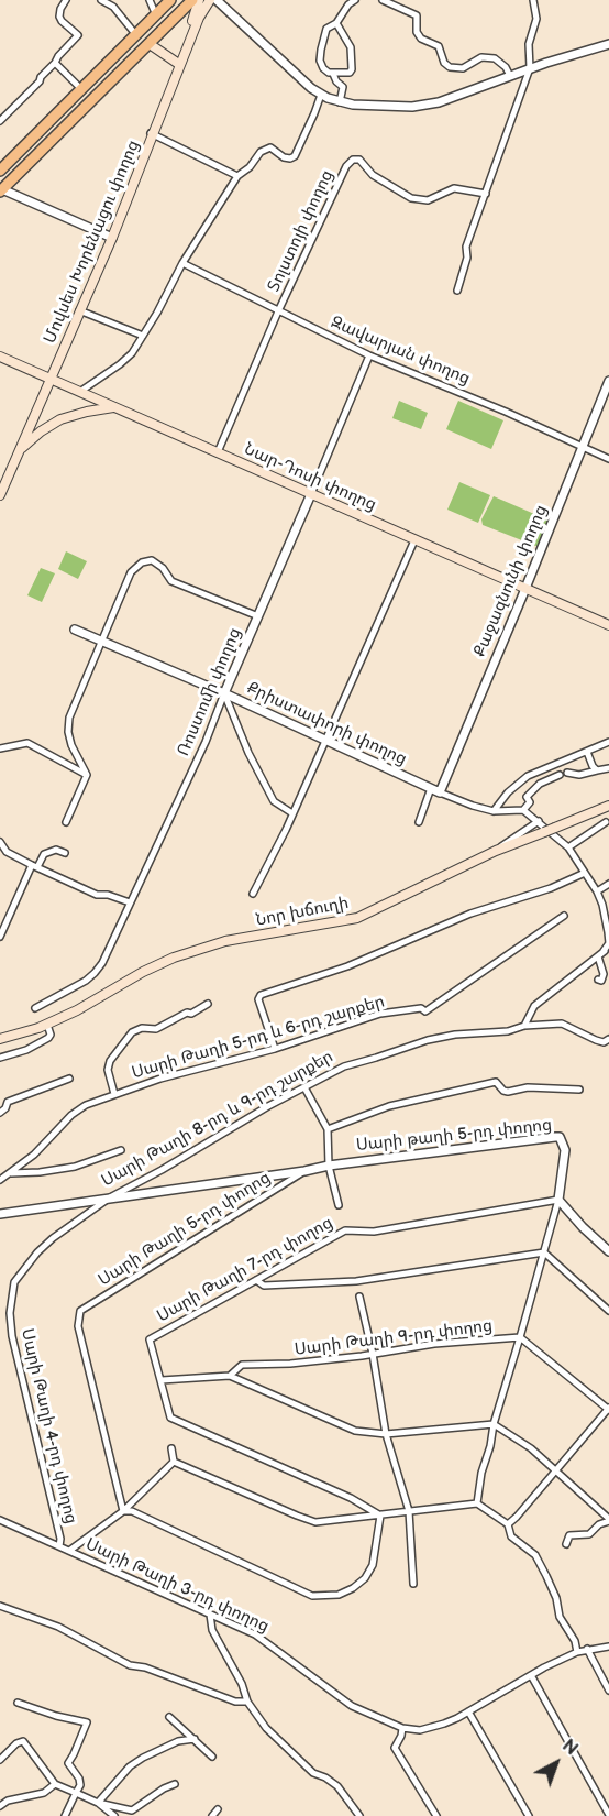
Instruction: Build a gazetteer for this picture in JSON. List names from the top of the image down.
{
  "streets": {
    "main road": ["Մովսես Խորենացու փողոց", "Նար-Դոսի փողոց", "Նոր խճուղի"],
    "street": [
      "Տոլստոյի փողոց",
      "Զավարյան փողոց",
      "Քաջազնունի փողոց",
      "Ռոստոմի փողոց",
      "Քրիստափորի փողոց",
      "Սարի Թաղի 5-րդ և 6-րդ շարքեր",
      "Սարի Թաղի 8-րդ և 9-րդ շարքեր",
      "Սարի թաղի 5-րդ փողոց",
      "Սարի Թաղի 5-րդ փողոց",
      "Սարի Թաղի 7-րդ փողոց",
      "Սարի Թաղի 9-րդ փողոց",
      "Սարի Թաղի 4-րդ փողոց",
      "Սարի Թաղի 3-րդ փողոց"
    ]
  },
  "crossings": [
    ["Տոլստոյի փողոց", "Զավարյան փողոց"],
    ["Տոլստոյի փողոց", "Նար-Դոսի փողոց"],
    ["Մովսես Խորենացու փողոց", "Նար-Դոսի փողոց"],
    ["Զավարյան փողոց", "Քաջազնունի փողոց"],
    ["Զավարյան փողոց", "Ռոստոմի փողոց"],
    ["Նար-Դոսի փողոց", "Քաջազնունի փողոց"],
    ["Նար-Դոսի փողոց", "Ռոստոմի փողոց"],
    ["Քաջազնունի փողոց", "Քրիստափորի փողոց"],
    ["Ռոստոմի փողոց", "Քրիստափորի փողոց"],
    ["Սարի Թաղի 8-րդ և 9-րդ շարքեր", "Սարի Թաղի 4-րդ փողոց"],
    ["Սարի թաղի 5-րդ փողոց", "Սարի Թաղի 7-րդ փողոց"],
    ["Սարի Թաղի 7-րդ փողոց", "Սարի Թաղի 9-րդ փողոց"],
    ["Սարի Թաղի 4-րդ փողոց", "Սարի Թաղի 3-րդ փողոց"]
  ],
  "north": "top right"
}
